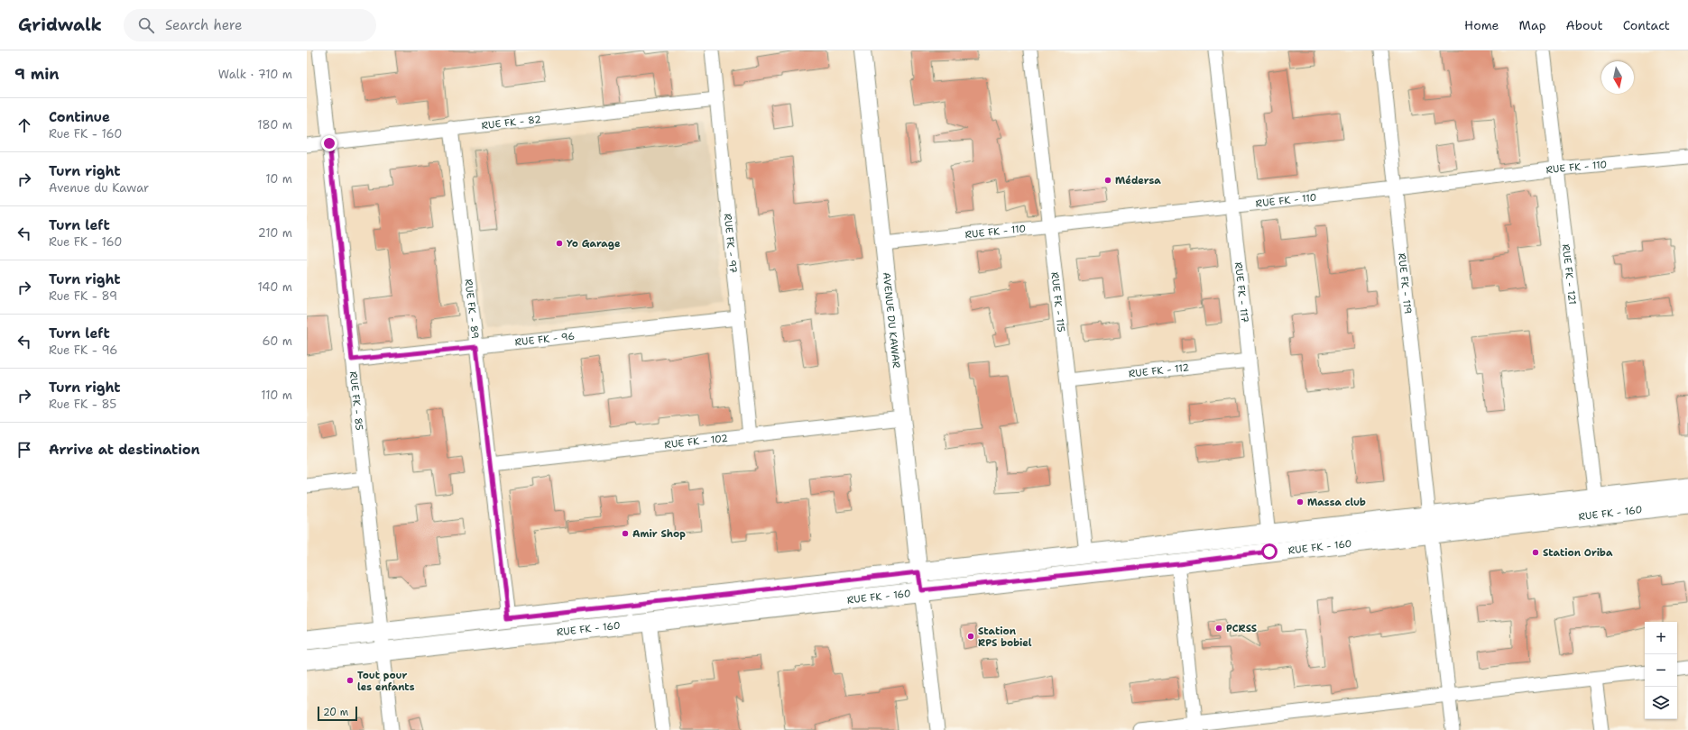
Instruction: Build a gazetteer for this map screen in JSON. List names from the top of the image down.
{
  "streets": {
    "main road": ["RUE FK - 160"],
    "street": [
      "RUE FK - 82",
      "RUE FK - 110",
      "RUE FK - 97",
      "RUE FK - 121",
      "RUE FK - 119",
      "RUE FK - 117",
      "RUE FK - 115",
      "RUE FK - 89",
      "AVENUE DU KAWAR",
      "RUE FK - 96",
      "RUE FK - 112",
      "RUE FK - 85",
      "RUE FK - 102"
    ]
  },
  "crossings": [
    ["RUE FK - 82", "RUE FK - 97"],
    ["RUE FK - 82", "RUE FK - 89"],
    ["RUE FK - 82", "RUE FK - 85"],
    ["RUE FK - 110", "RUE FK - 121"],
    ["RUE FK - 110", "RUE FK - 119"],
    ["RUE FK - 110", "RUE FK - 117"],
    ["RUE FK - 110", "RUE FK - 115"],
    ["RUE FK - 110", "AVENUE DU KAWAR"],
    ["RUE FK - 97", "RUE FK - 96"],
    ["RUE FK - 97", "RUE FK - 102"],
    ["RUE FK - 121", "RUE FK - 160"],
    ["RUE FK - 119", "RUE FK - 160"],
    ["RUE FK - 117", "RUE FK - 112"],
    ["RUE FK - 117", "RUE FK - 160"],
    ["RUE FK - 115", "RUE FK - 112"],
    ["RUE FK - 115", "RUE FK - 160"],
    ["RUE FK - 89", "RUE FK - 96"],
    ["RUE FK - 89", "RUE FK - 102"],
    ["RUE FK - 89", "RUE FK - 160"],
    ["AVENUE DU KAWAR", "RUE FK - 102"],
    ["AVENUE DU KAWAR", "RUE FK - 160"],
    ["RUE FK - 96", "RUE FK - 85"],
    ["RUE FK - 85", "RUE FK - 160"]
  ],
  "places": [
    "Médersa",
    "Yo Garage",
    "Massa club",
    "Amir Shop",
    "Station Oriba",
    "PCRSS",
    "Station RPS bobiel",
    "Tout pour les enfants"
  ],
  "scale_bar": "20 m",
  "north": "bottom",
  "page": {
    "header": "Gridwalk",
    "search": "Search here",
    "nav": [
      "Home",
      "Map",
      "About",
      "Contact"
    ],
    "heading": ["9 min", "Walk · 710 m"],
    "list": [
      ["Continue", "Rue FK - 160", "180 m"],
      ["Turn right", "Avenue du Kawar", "10 m"],
      ["Turn left", "Rue FK - 160", "210 m"],
      ["Turn right", "Rue FK - 89", "140 m"],
      ["Turn left", "Rue FK - 96", "60 m"],
      ["Turn right", "Rue FK - 85", "110 m"],
      "Arrive at destination"
    ],
    "map_buttons": ["+", "−"],
    "scale": "20 m"
  }
}
